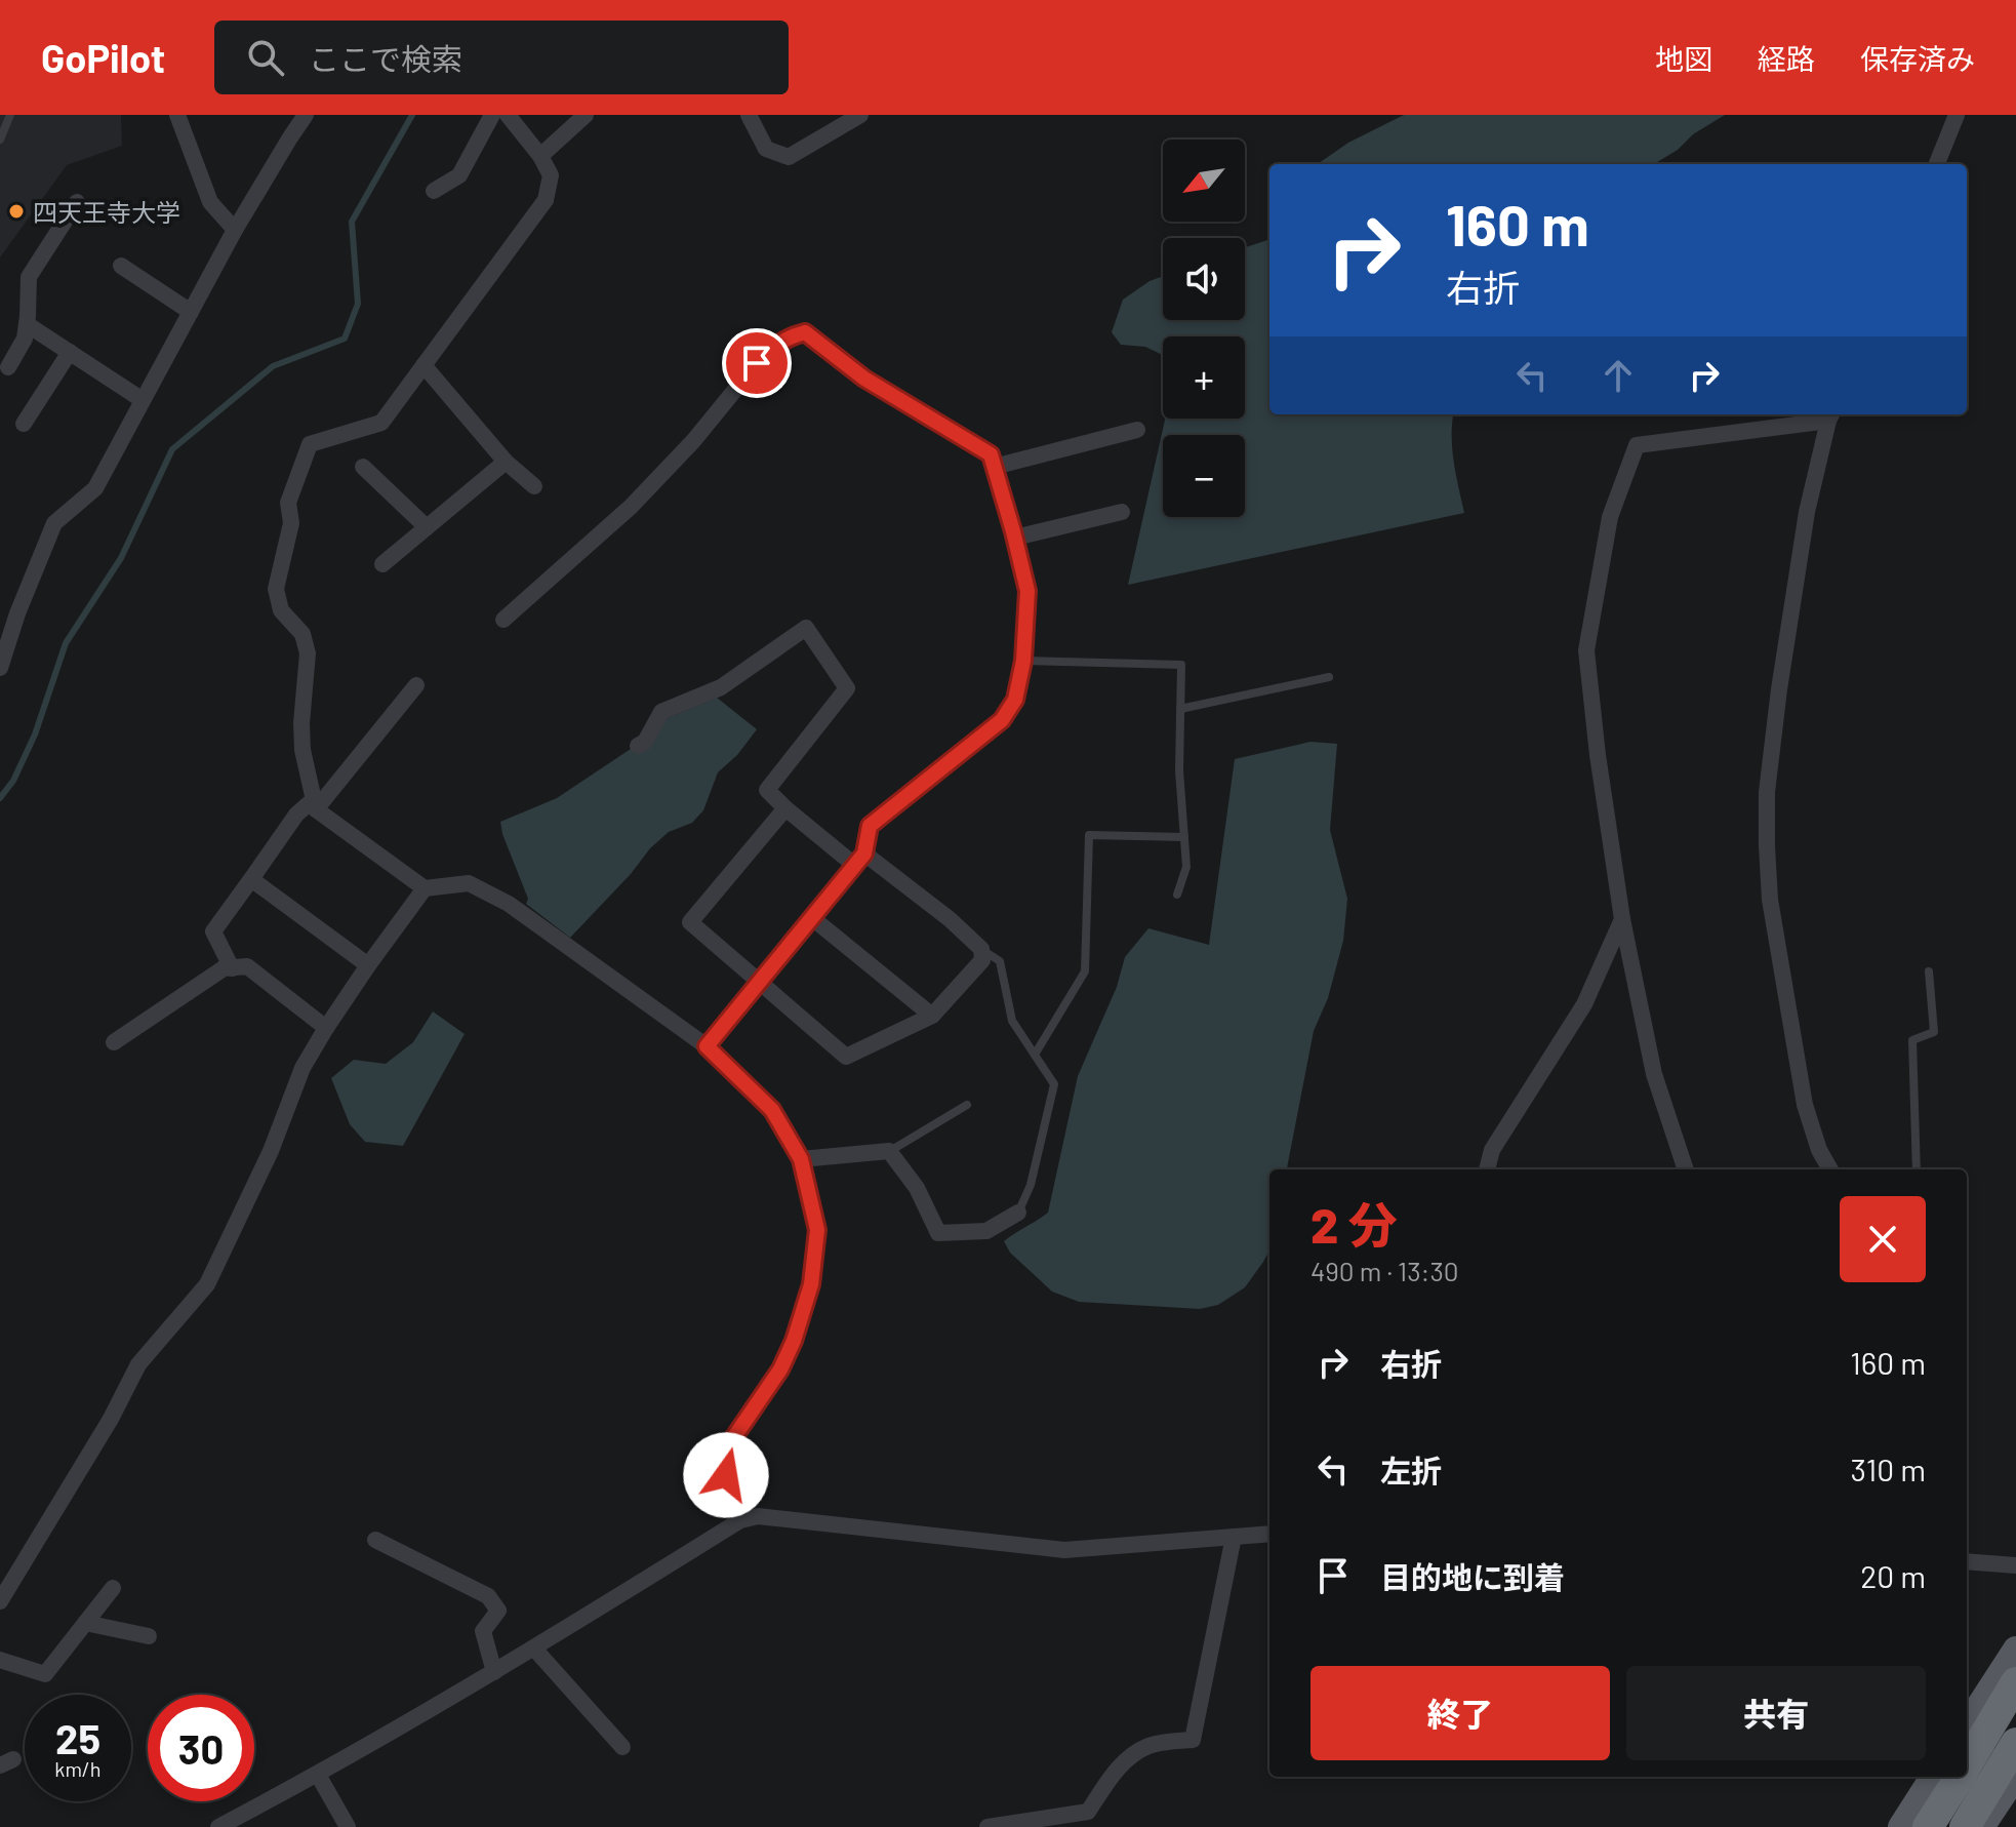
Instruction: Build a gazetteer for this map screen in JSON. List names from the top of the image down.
{
  "places": ["四天王寺大学"],
  "north": "bottom left",
  "page": {
    "header": "GoPilot",
    "search": "ここで検索",
    "nav": ["地図", "経路", "保存済み"],
    "map_buttons": ["+", "−"],
    "turn": ["160 m", "右折"],
    "heading": ["2 分", "490 m · 13:30"],
    "list": [
      {
        "name": "右折",
        "value": "160 m"
      },
      {
        "name": "左折",
        "value": "310 m"
      },
      {
        "name": "目的地に到着",
        "value": "20 m"
      }
    ],
    "buttons": ["終了", "共有"],
    "speed": "25 km/h",
    "limit": "30"
  }
}
